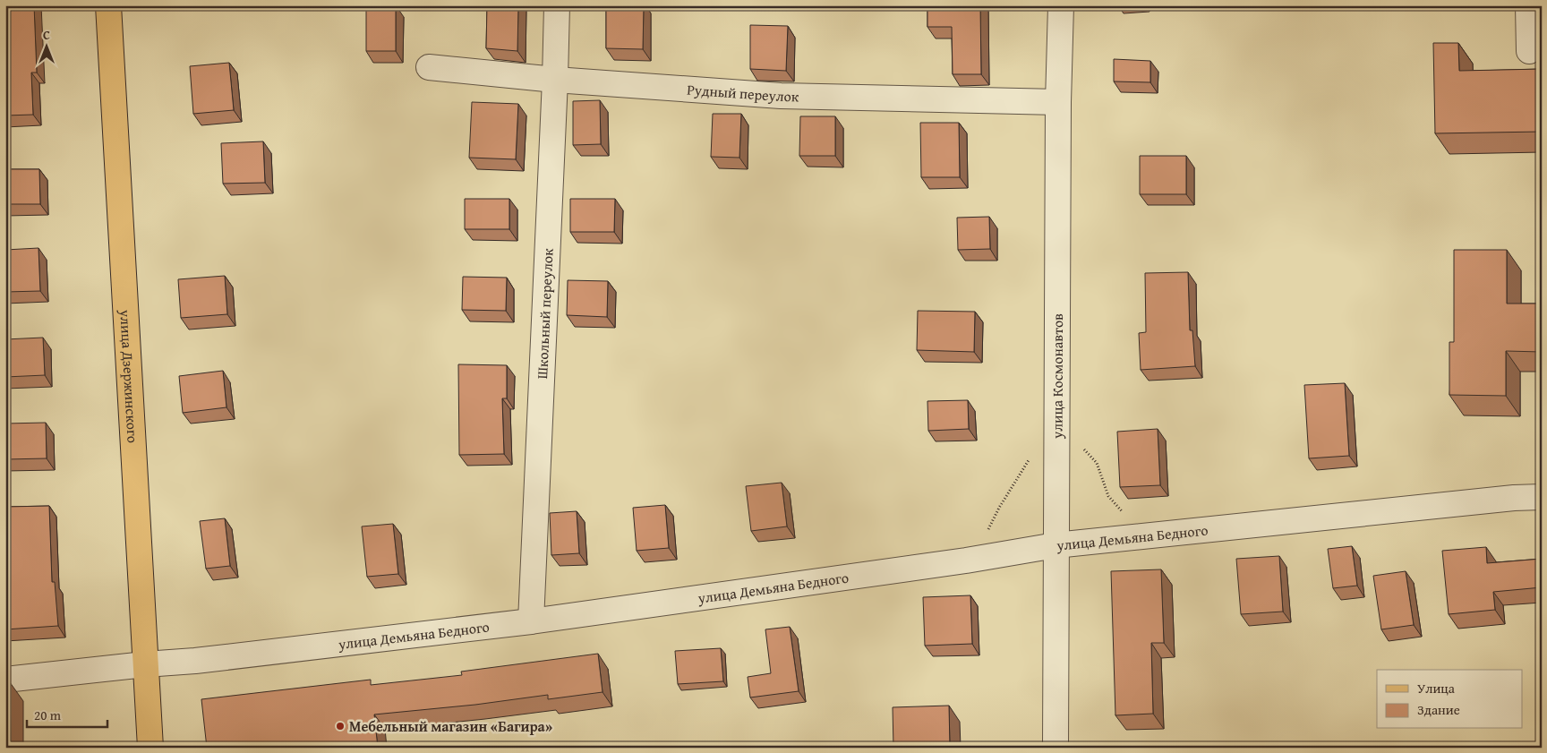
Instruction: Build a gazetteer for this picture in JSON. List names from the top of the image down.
{
  "streets": {
    "main road": ["улица Дзержинского"],
    "street": [
      "Рудный переулок",
      "Школьный переулок",
      "улица Космонавтов",
      "улица Демьяна Бедного"
    ]
  },
  "crossings": [
    ["Рудный переулок", "Школьный переулок"],
    ["Рудный переулок", "улица Космонавтов"],
    ["Школьный переулок", "улица Демьяна Бедного"],
    ["улица Космонавтов", "улица Демьяна Бедного"],
    ["улица Дзержинского", "улица Демьяна Бедного"]
  ],
  "places": ["Мебельный магазин «Багира»"],
  "legend": ["Улица", "Здание"],
  "scale_bar": "20 m",
  "north": "top"
}
